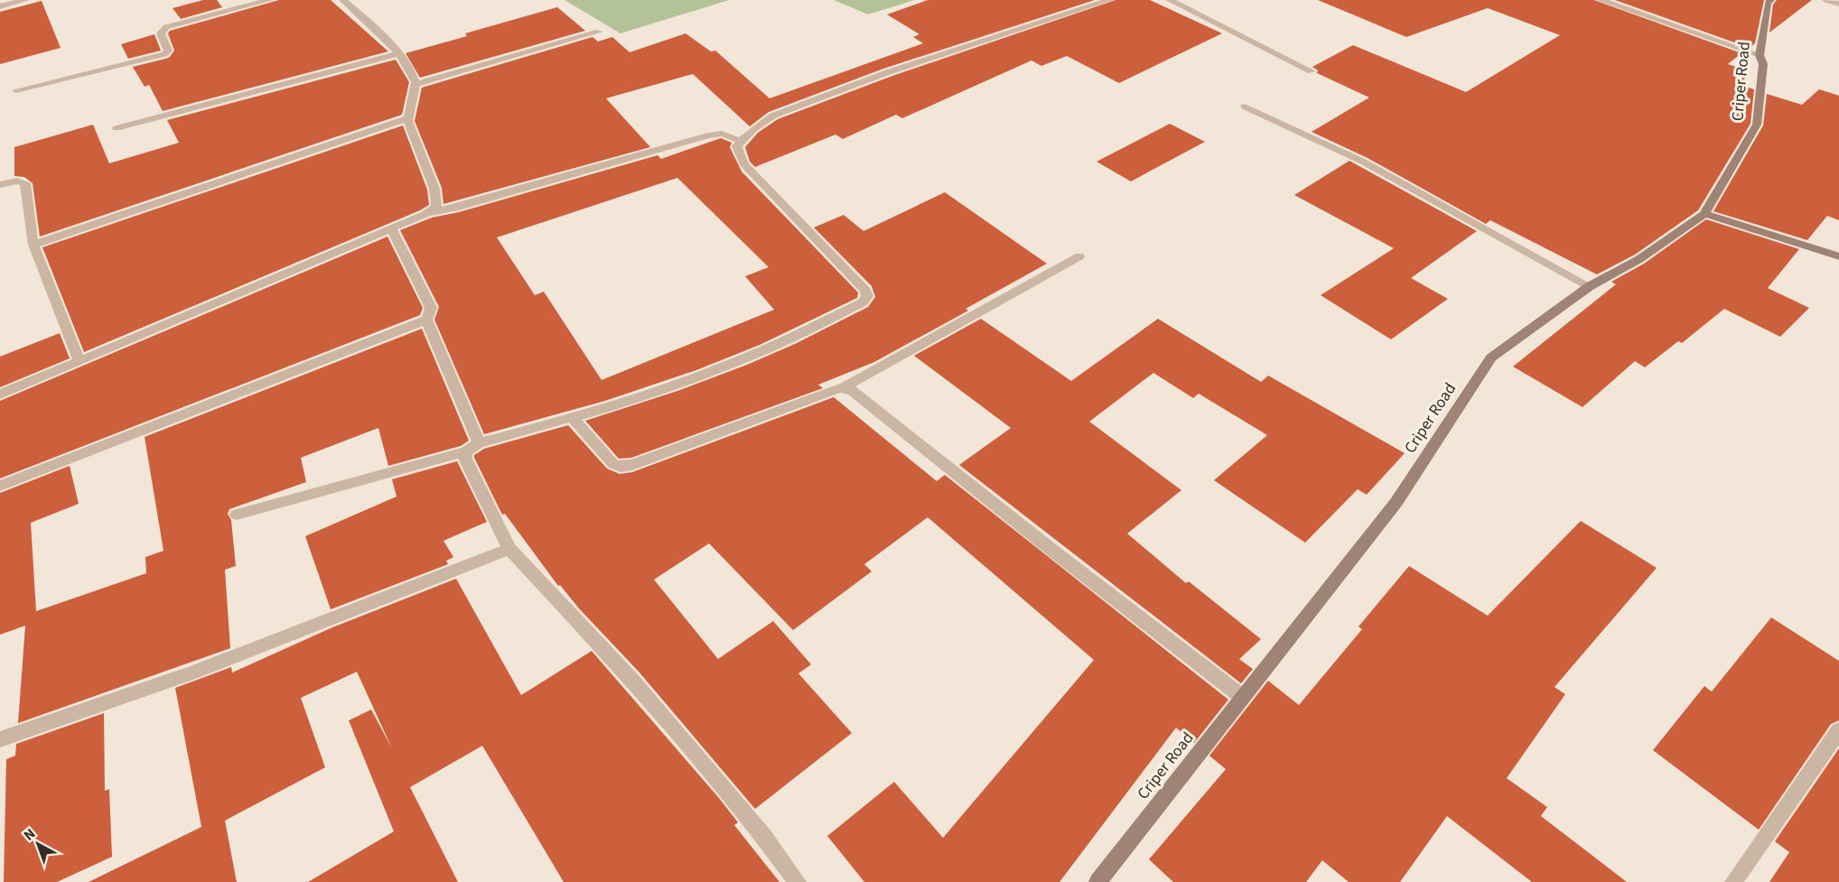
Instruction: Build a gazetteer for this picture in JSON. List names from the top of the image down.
{
  "streets": {
    "main road": ["Criper Road"]
  },
  "north": "top left"
}
